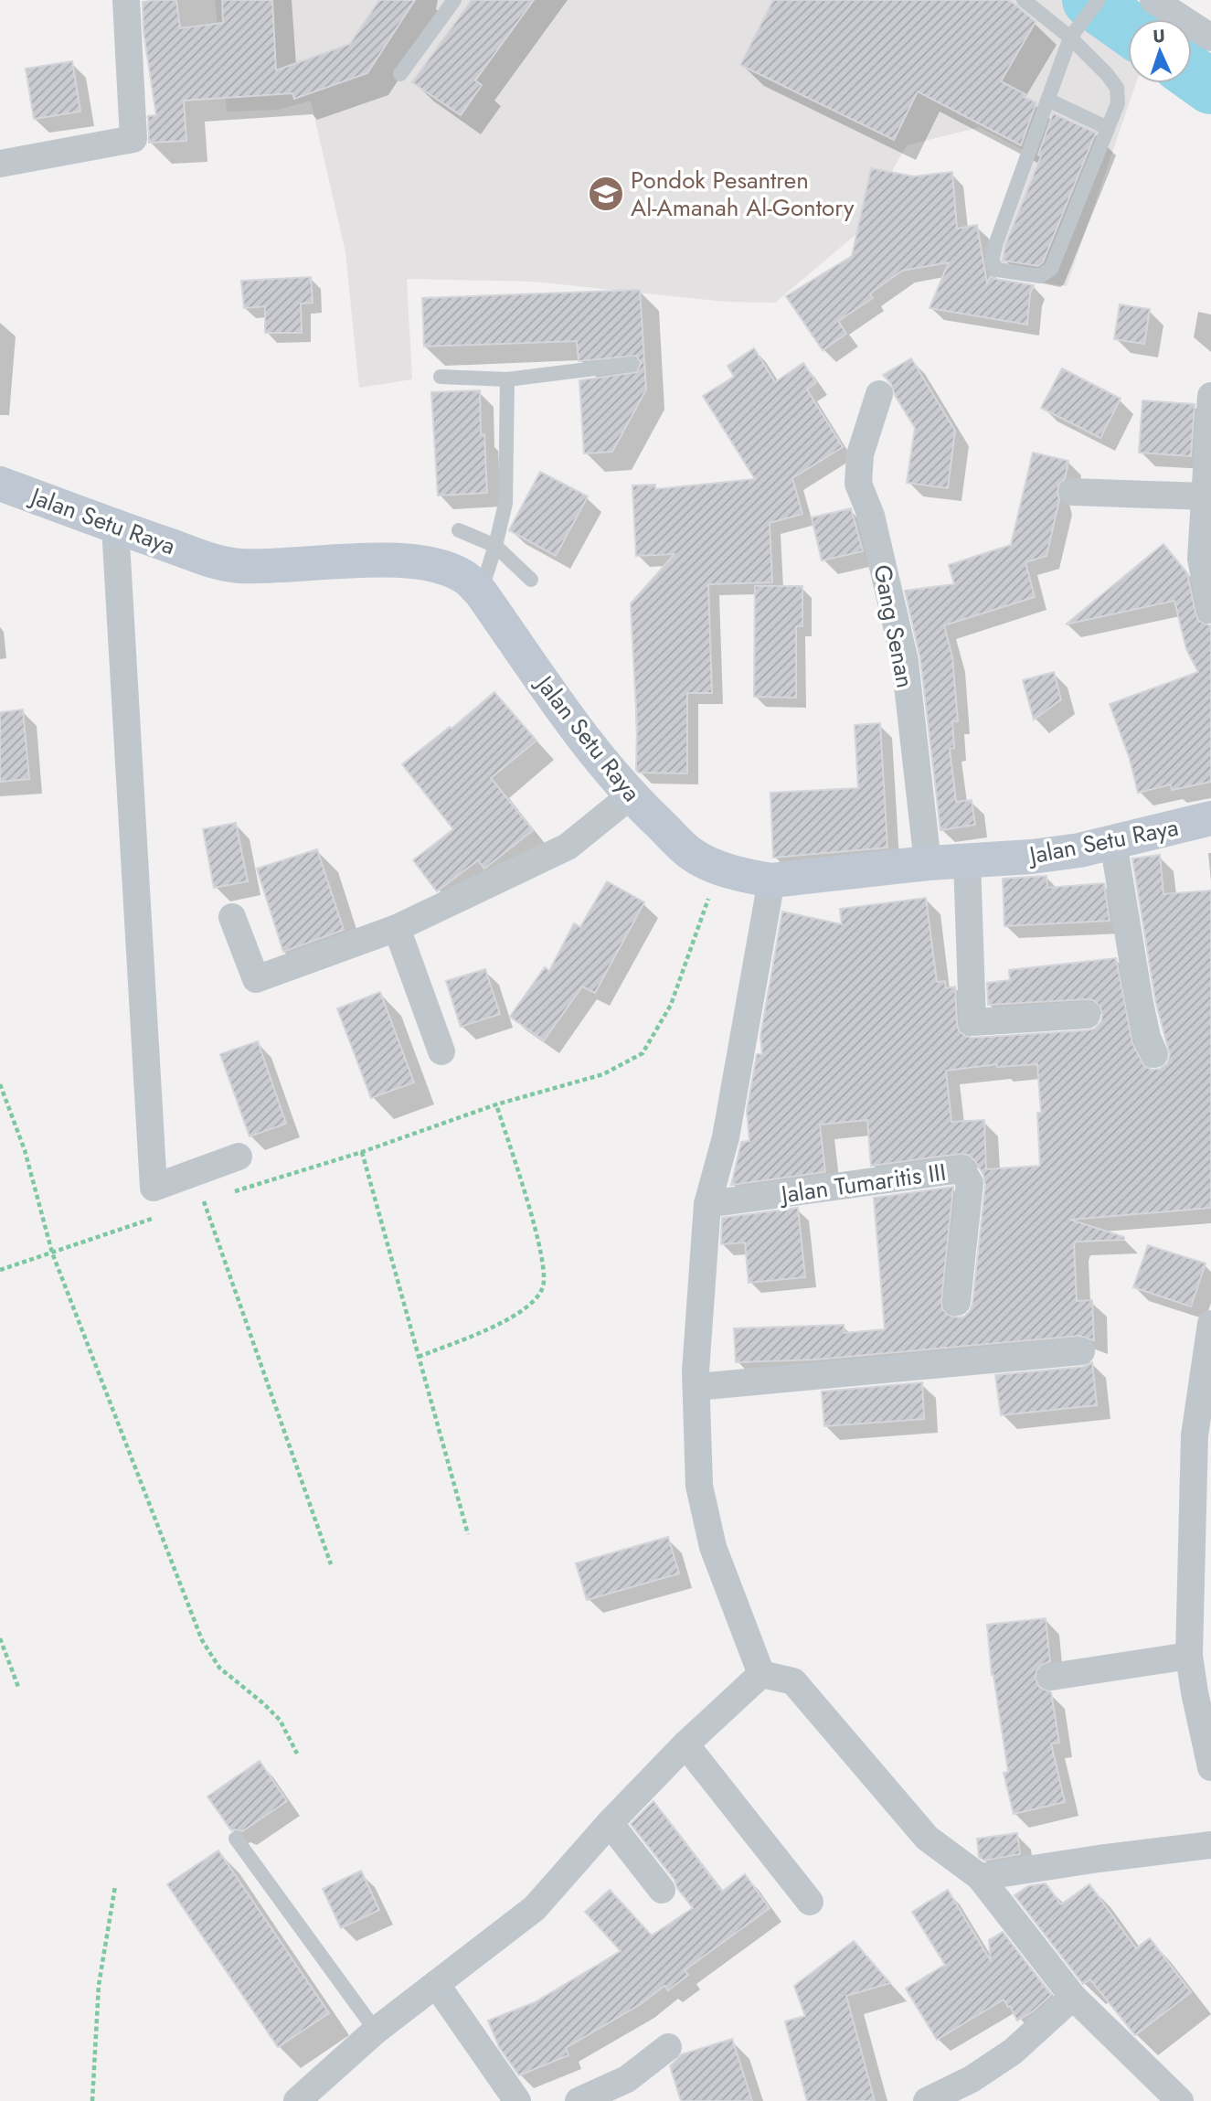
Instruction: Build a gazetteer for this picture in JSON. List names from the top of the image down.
{
  "streets": {
    "street": ["Jalan Setu Raya", "Gang Senan", "Jalan Tumaritis III"]
  },
  "crossings": [
    ["Jalan Setu Raya", "Gang Senan"]
  ],
  "places": {
    "school or university": ["Pondok Pesantren Al-Amanah Al-Gontory"]
  },
  "north": "top"
}
